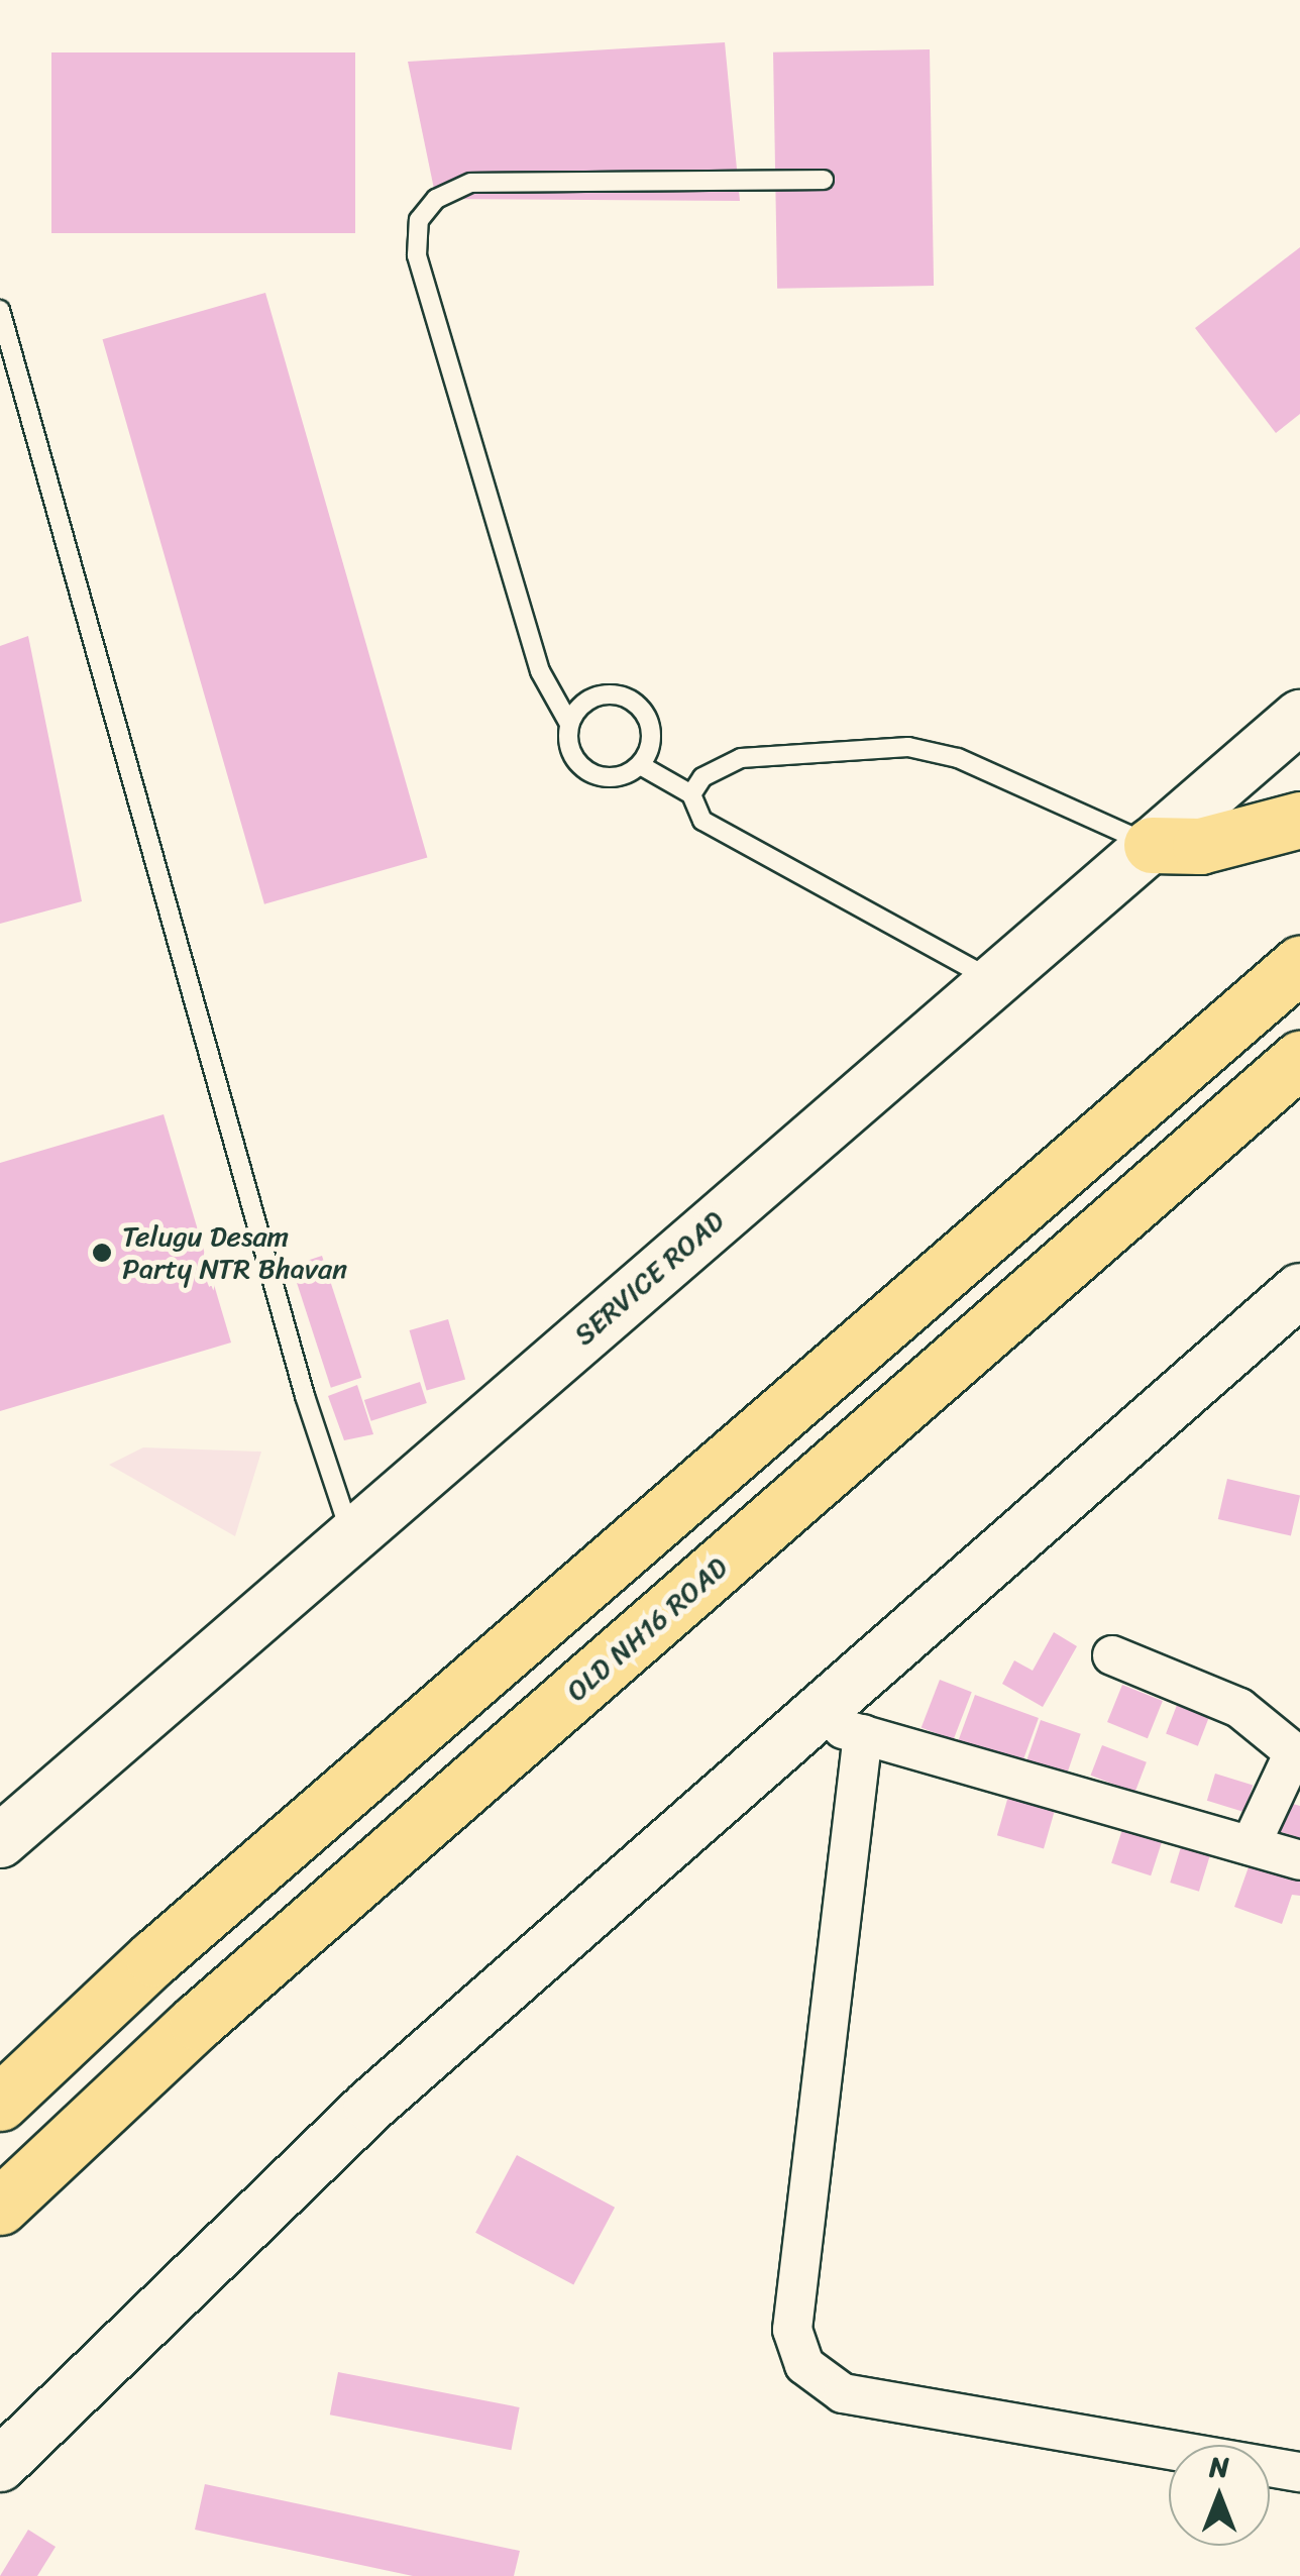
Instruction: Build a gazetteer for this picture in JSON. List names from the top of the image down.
{
  "streets": {
    "main road": ["OLD NH16 ROAD"],
    "street": ["SERVICE ROAD"]
  },
  "places": ["Telugu Desam Party NTR Bhavan"],
  "north": "top"
}
